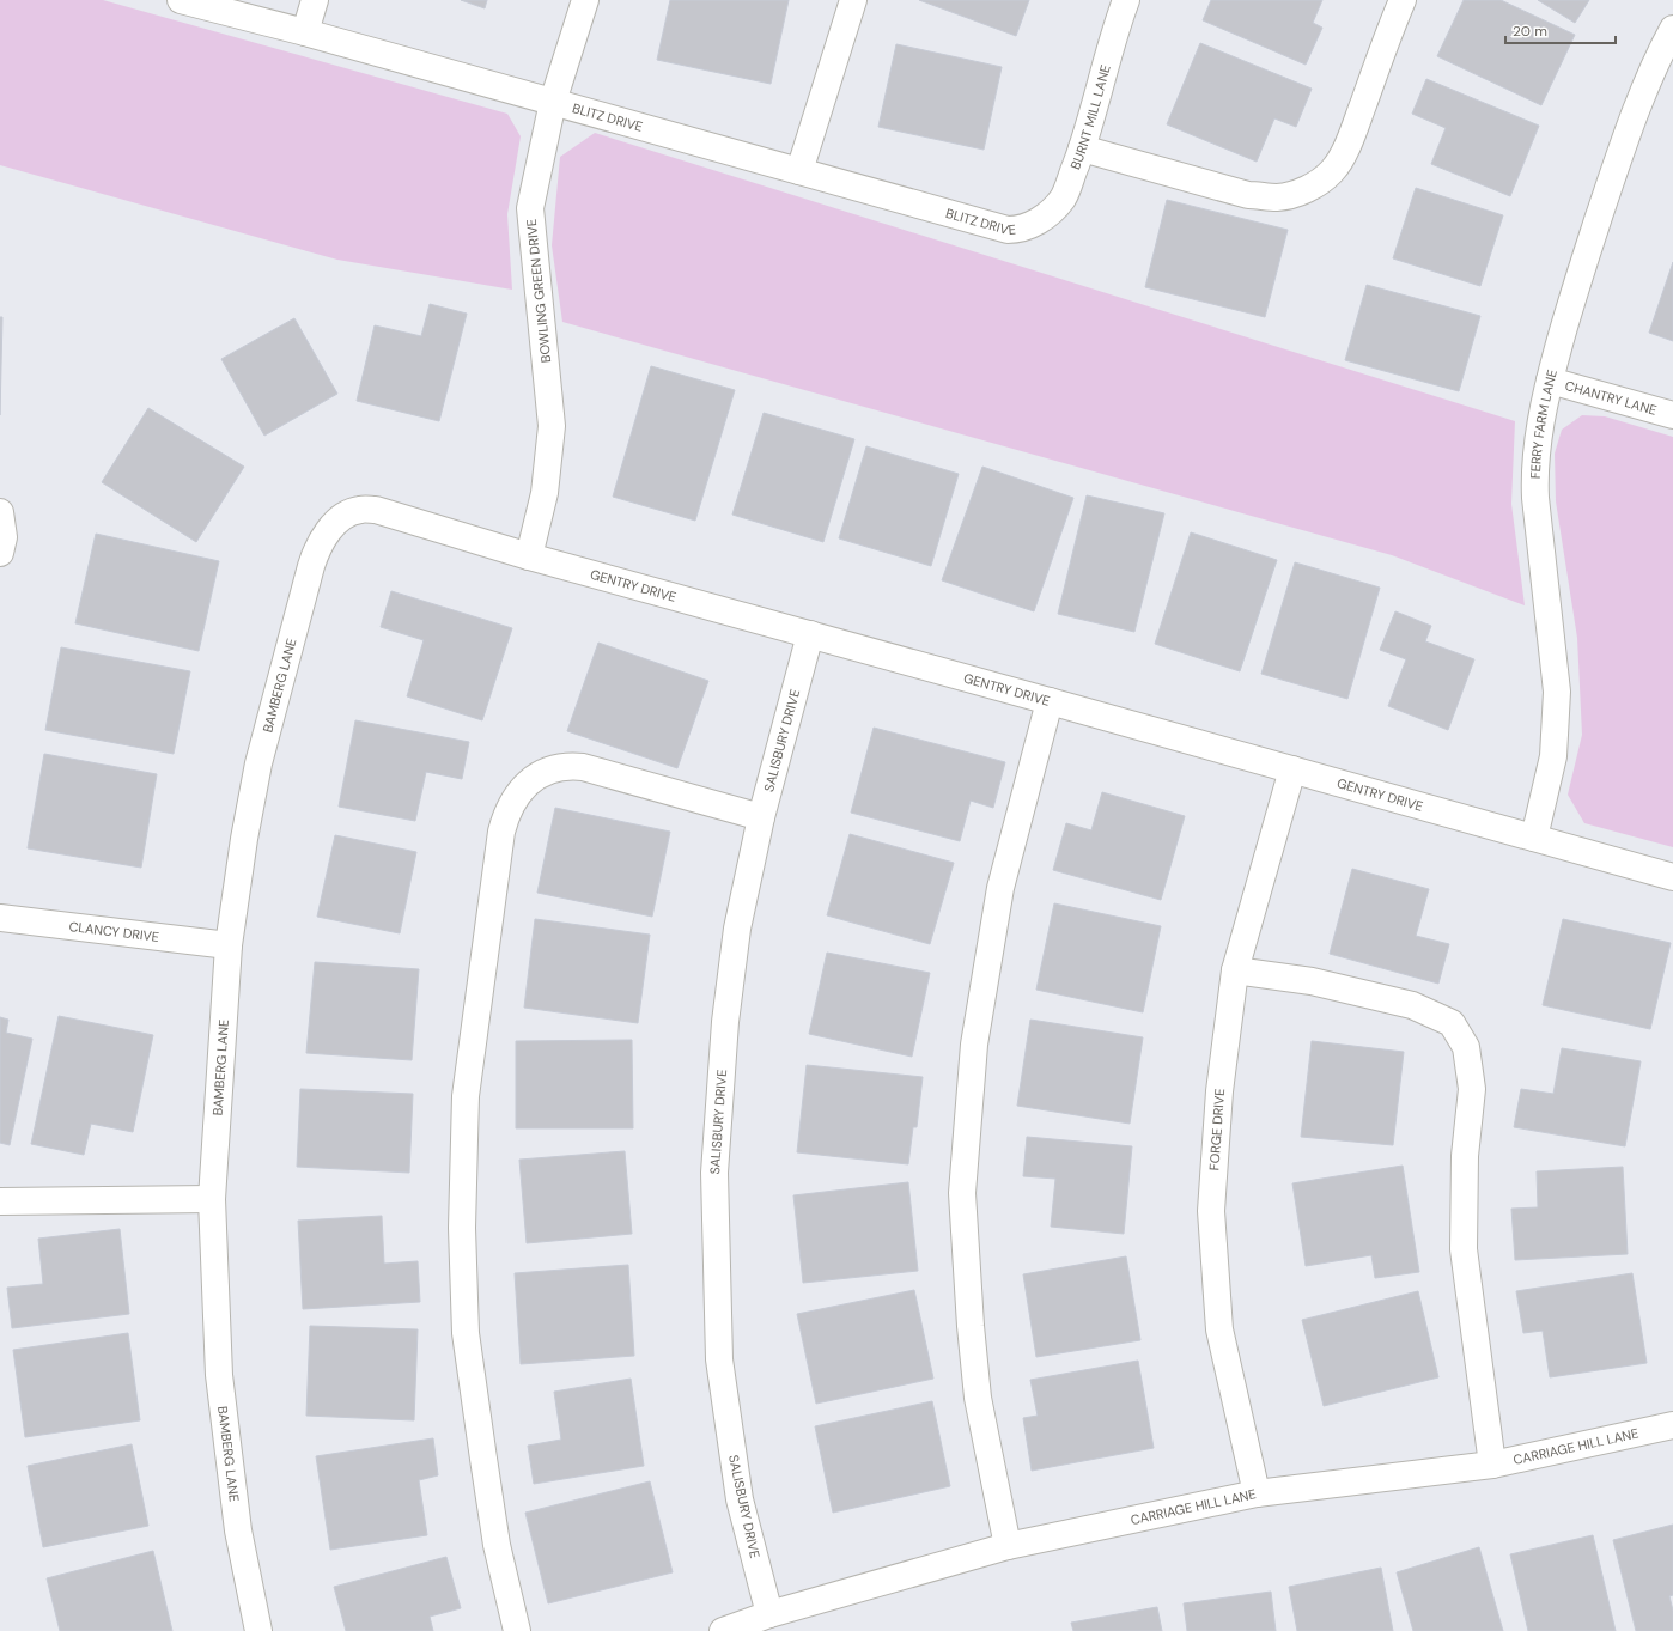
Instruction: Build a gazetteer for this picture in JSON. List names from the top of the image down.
{
  "streets": {
    "street": [
      "BLITZ DRIVE",
      "BURNT MILL LANE",
      "BOWLING GREEN DRIVE",
      "CHANTRY LANE",
      "FERRY FARM LANE",
      "GENTRY DRIVE",
      "BAMBERG LANE",
      "SALISBURY DRIVE",
      "CLANCY DRIVE",
      "FORGE DRIVE",
      "CARRIAGE HILL LANE"
    ]
  },
  "crossings": [
    ["BLITZ DRIVE", "BURNT MILL LANE"],
    ["BLITZ DRIVE", "BOWLING GREEN DRIVE"],
    ["BOWLING GREEN DRIVE", "GENTRY DRIVE"],
    ["CHANTRY LANE", "FERRY FARM LANE"],
    ["FERRY FARM LANE", "GENTRY DRIVE"],
    ["GENTRY DRIVE", "BAMBERG LANE"],
    ["GENTRY DRIVE", "SALISBURY DRIVE"],
    ["GENTRY DRIVE", "FORGE DRIVE"],
    ["BAMBERG LANE", "CLANCY DRIVE"],
    ["SALISBURY DRIVE", "CARRIAGE HILL LANE"],
    ["FORGE DRIVE", "CARRIAGE HILL LANE"]
  ],
  "scale_bar": "20 m"
}
